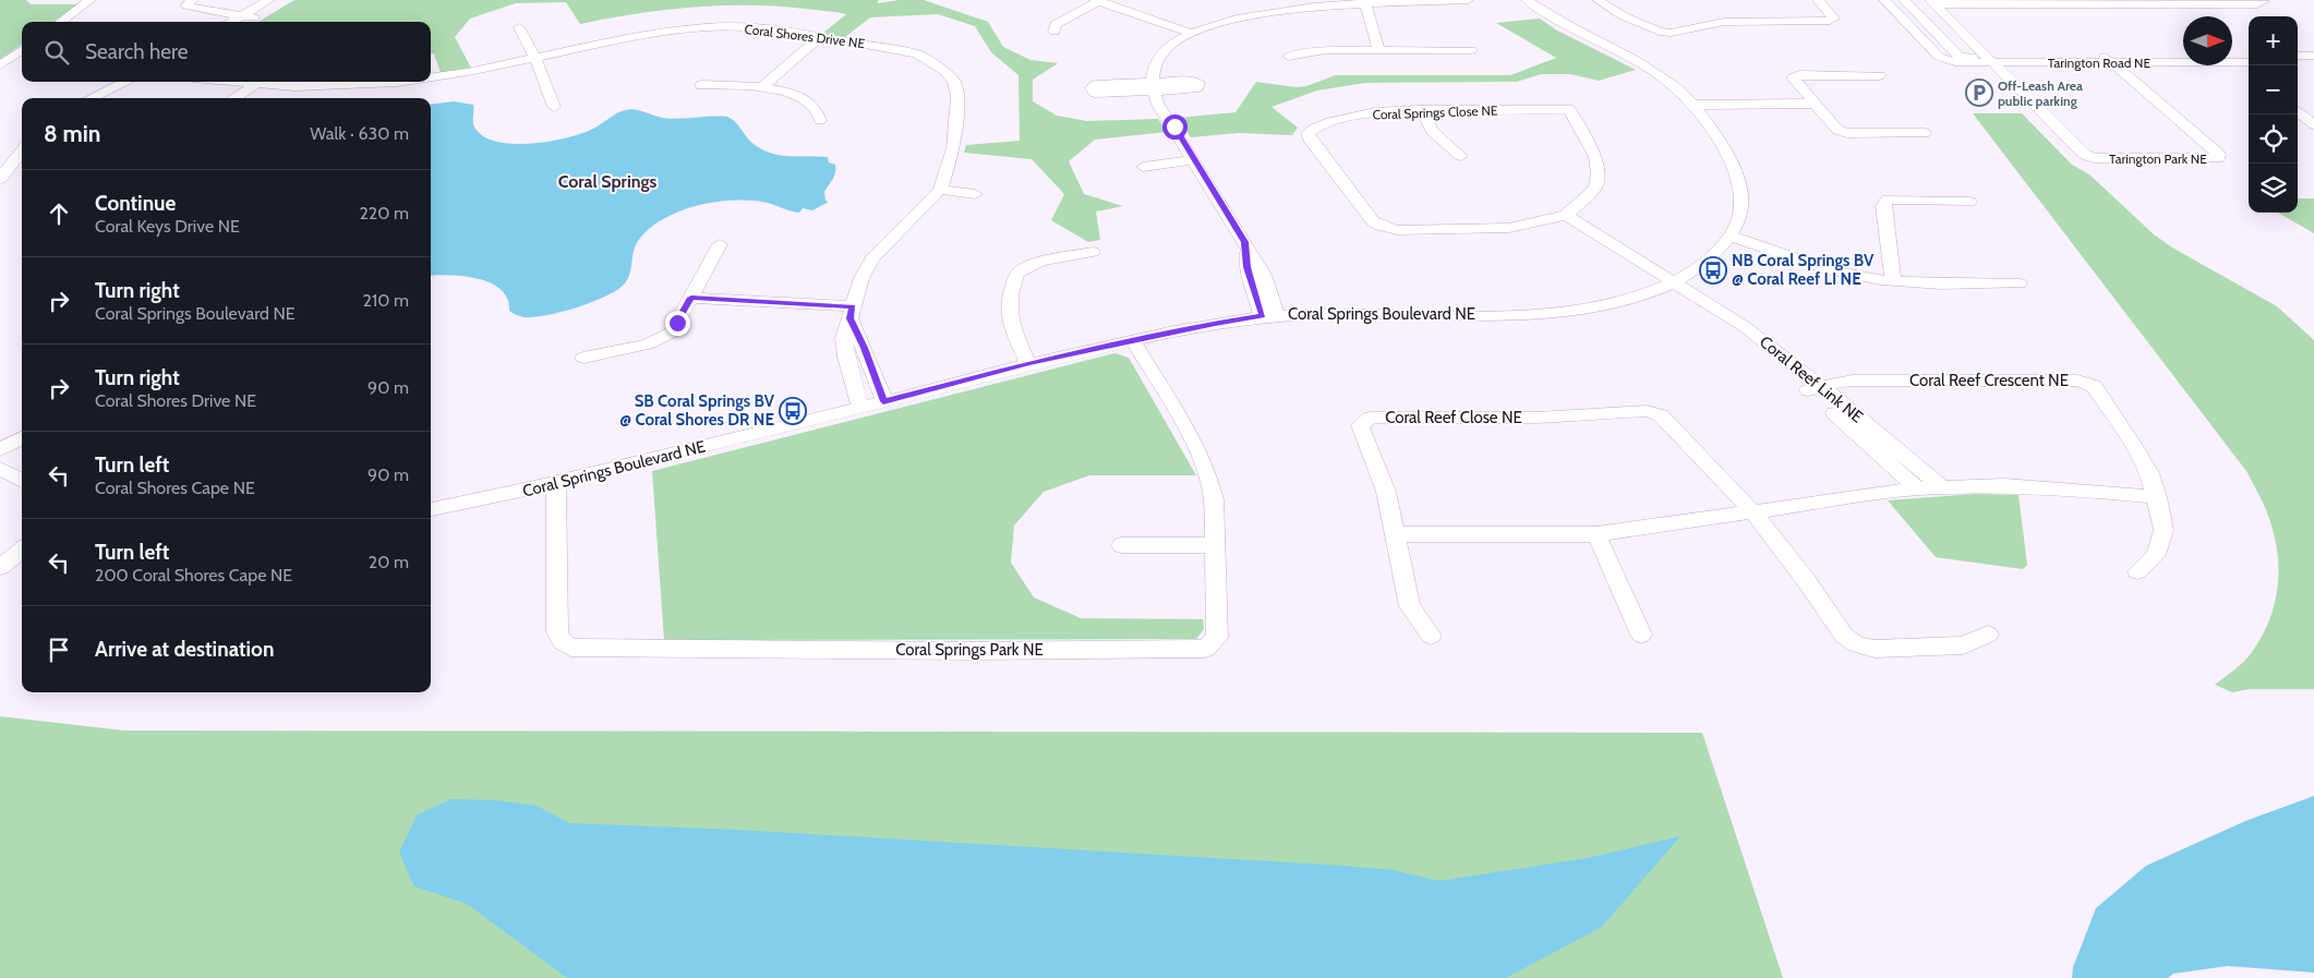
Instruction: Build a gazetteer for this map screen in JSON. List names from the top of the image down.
{
  "streets": {
    "street": [
      "Coral Shores Drive NE",
      "Tarington Road NE",
      "Coral Springs Close NE",
      "Tarington Park NE",
      "Coral Springs Boulevard NE",
      "Coral Reef Link NE",
      "Coral Reef Crescent NE",
      "Coral Reef Close NE",
      "Coral Springs Park NE"
    ]
  },
  "crossings": [
    ["Coral Shores Drive NE", "Coral Springs Boulevard NE"],
    ["Tarington Road NE", "Tarington Park NE"],
    ["Coral Springs Boulevard NE", "Coral Reef Link NE"],
    ["Coral Springs Boulevard NE", "Coral Springs Park NE"],
    ["Coral Reef Link NE", "Coral Reef Crescent NE"]
  ],
  "districts": ["Coral Springs"],
  "places": {
    "parking": ["Off-Leash Area public parking"],
    "bus stop": ["NB Coral Springs BV @ Coral Reef LI NE", "SB Coral Springs BV @ Coral Shores DR NE"]
  },
  "north": "right",
  "page": {
    "map_buttons": ["+", "−"],
    "search": "Search here",
    "heading": ["8 min", "Walk · 630 m"],
    "list": [
      ["Continue", "Coral Keys Drive NE", "220 m"],
      ["Turn right", "Coral Springs Boulevard NE", "210 m"],
      ["Turn right", "Coral Shores Drive NE", "90 m"],
      ["Turn left", "Coral Shores Cape NE", "90 m"],
      ["Turn left", "200 Coral Shores Cape NE", "20 m"],
      "Arrive at destination"
    ]
  }
}
